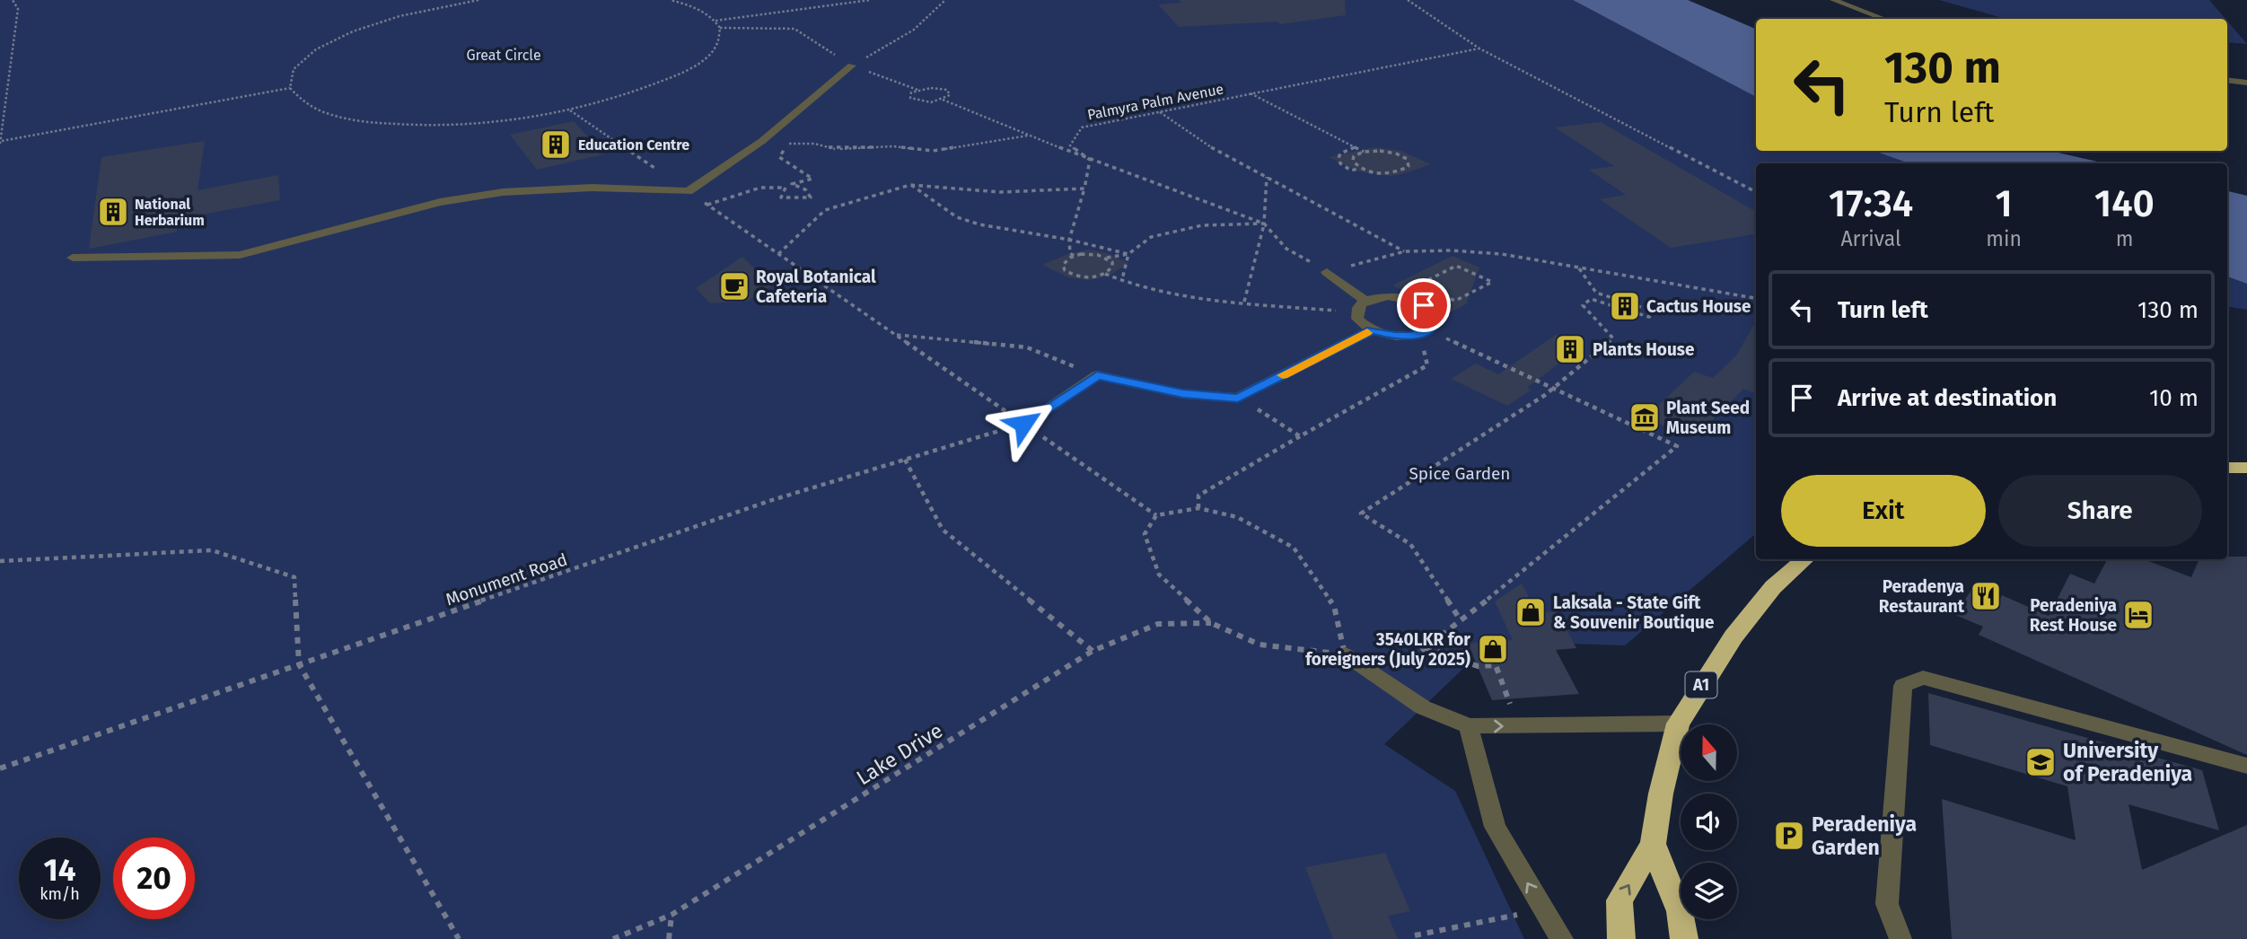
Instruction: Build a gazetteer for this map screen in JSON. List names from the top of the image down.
{
  "streets": {
    "highway": ["A1"],
    "path": ["Palmyra Palm Avenue", "Monument Road", "Lake Drive"]
  },
  "parks": ["Great Circle", "Spice Garden"],
  "places": {
    "building": [
      "Education Centre",
      "National Herbarium",
      "Cactus House",
      "Plants House"
    ],
    "cafe": ["Royal Botanical Cafeteria"],
    "museum": ["Plant Seed Museum"],
    "restaurant": ["Peradenya Restaurant"],
    "shop": ["Laksala - State Gift & Souvenir Boutique", "3540LKR for foreigners (July 2025)"],
    "hotel": ["Peradeniya Rest House"],
    "school or university": ["University of Peradeniya"],
    "parking": ["Peradeniya Garden"]
  },
  "north": "top",
  "page": {
    "turn": ["130 m", "Turn left"],
    "eta": [
      "17:34",
      "Arrival",
      "1",
      "min",
      "140",
      "m"
    ],
    "list": [
      {
        "name": "Turn left",
        "value": "130 m"
      },
      {
        "name": "Arrive at destination",
        "value": "10 m"
      }
    ],
    "buttons": ["Exit", "Share"],
    "speed": "14 km/h",
    "limit": "20"
  }
}
